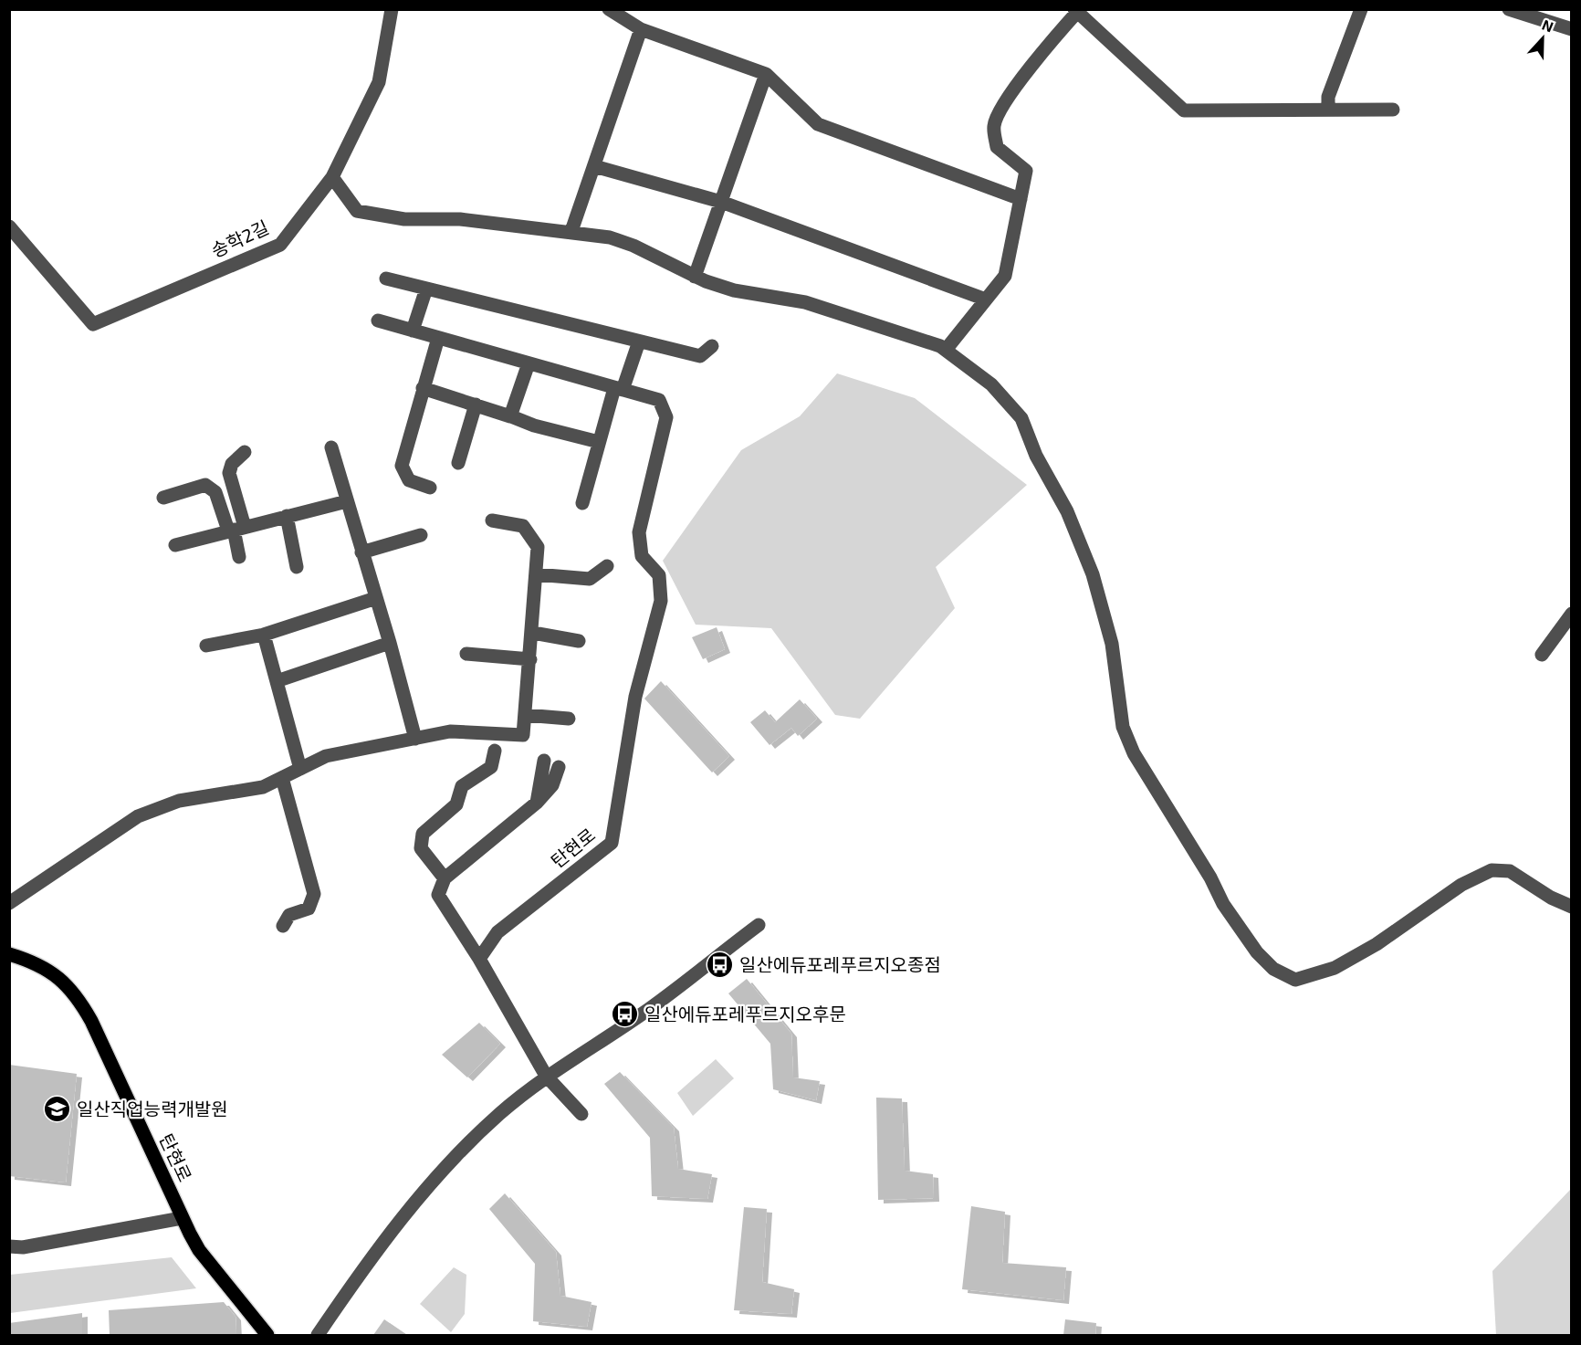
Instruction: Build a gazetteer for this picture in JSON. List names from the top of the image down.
{
  "streets": {
    "main road": ["탄현로"],
    "street": ["송학2길"]
  },
  "places": {
    "bus stop": ["일산에듀포레푸르지오종점", "일산에듀포레푸르지오후문"],
    "school or university": ["일산직업능력개발원"]
  },
  "north": "top"
}
